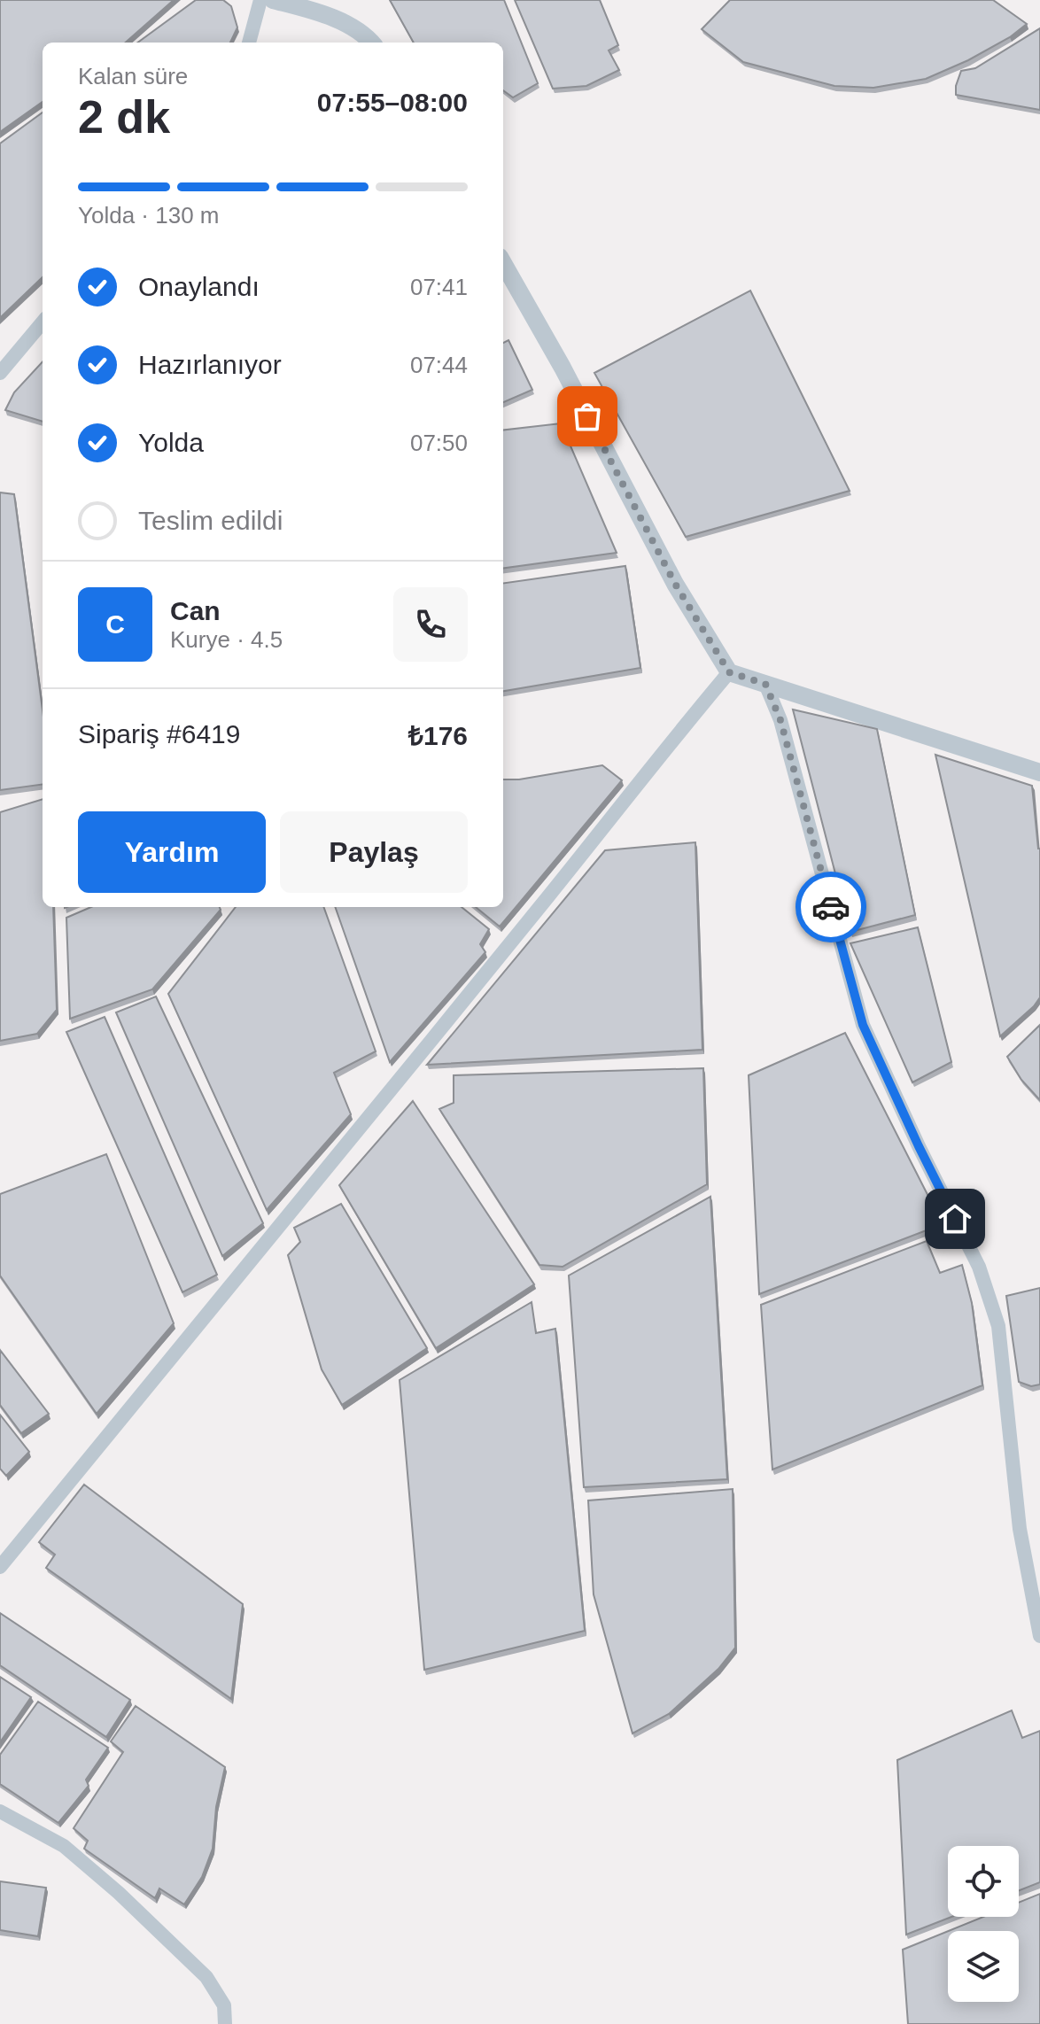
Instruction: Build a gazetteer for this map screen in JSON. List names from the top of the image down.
{
  "page": {
    "heading": ["2 dk", "Kalan süre", "07:55–08:00"],
    "panel": [
      "Can",
      "Kurye · 4.5",
      "Sipariş #6419",
      "₺176"
    ],
    "bar": "Yolda · 130 m",
    "list": [
      ["Onaylandı", "07:41"],
      ["Hazırlanıyor", "07:44"],
      ["Yolda", "07:50"],
      "Teslim edildi"
    ],
    "round": "C",
    "buttons": ["Yardım", "Paylaş"]
  }
}
